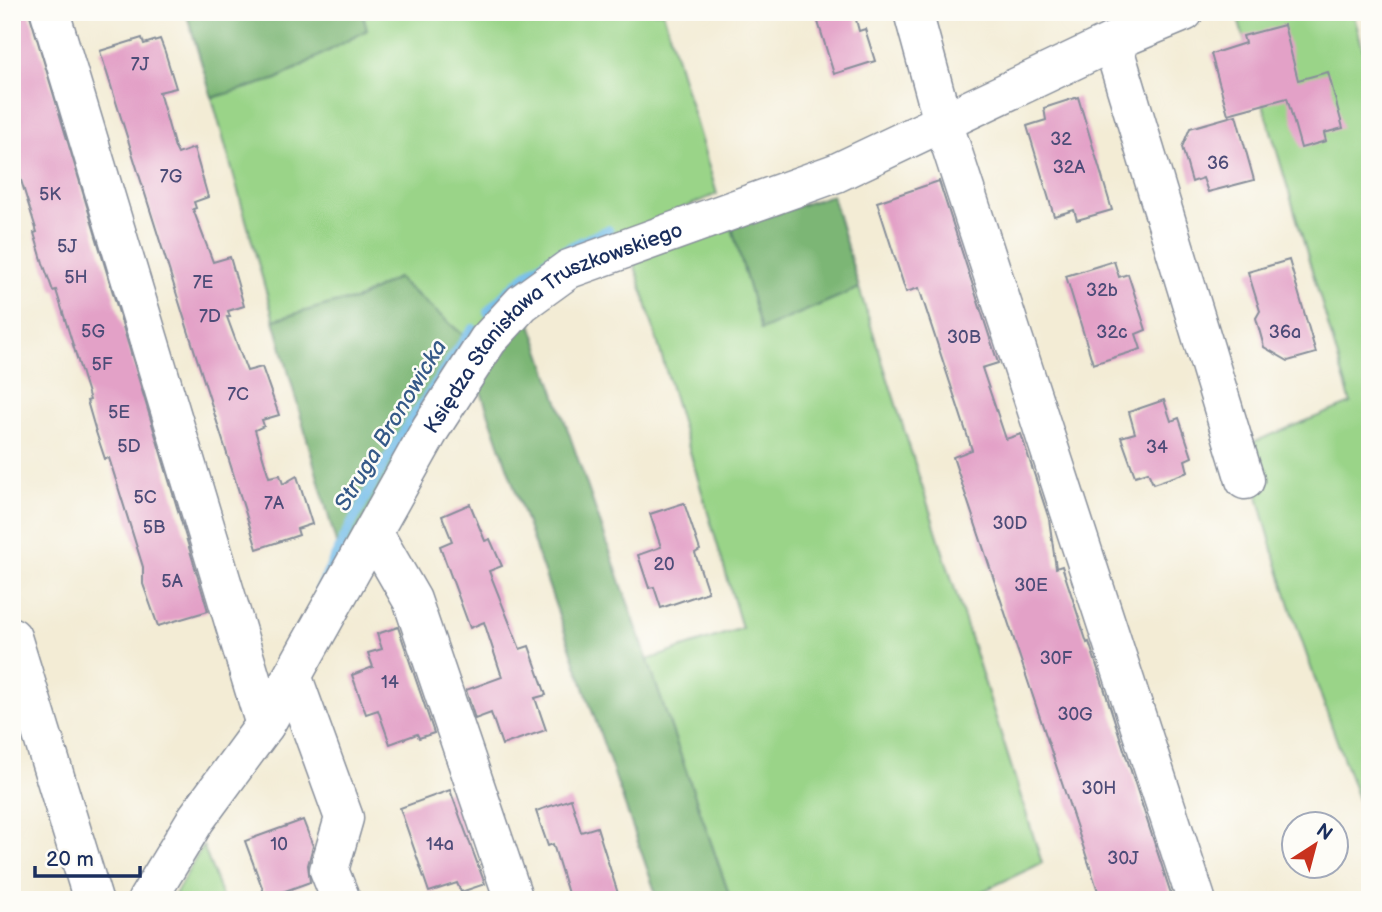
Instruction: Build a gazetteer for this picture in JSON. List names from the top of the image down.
{
  "streets": {
    "street": ["Księdza Stanisława Truszkowskiego"]
  },
  "water": ["Struga Bronowicka"],
  "house_numbers": [
    "7J",
    "32",
    "36",
    "32A",
    "7G",
    "5K",
    "5J",
    "5H",
    "7E",
    "32b",
    "7D",
    "5G",
    "32c",
    "36a",
    "30B",
    "5F",
    "7C",
    "5E",
    "5D",
    "34",
    "5C",
    "7A",
    "30D",
    "5B",
    "20",
    "5A",
    "30E",
    "30F",
    "14",
    "30G",
    "30H",
    "10",
    "14a",
    "30J"
  ],
  "scale_bar": "20 m",
  "north": "top right"
}
